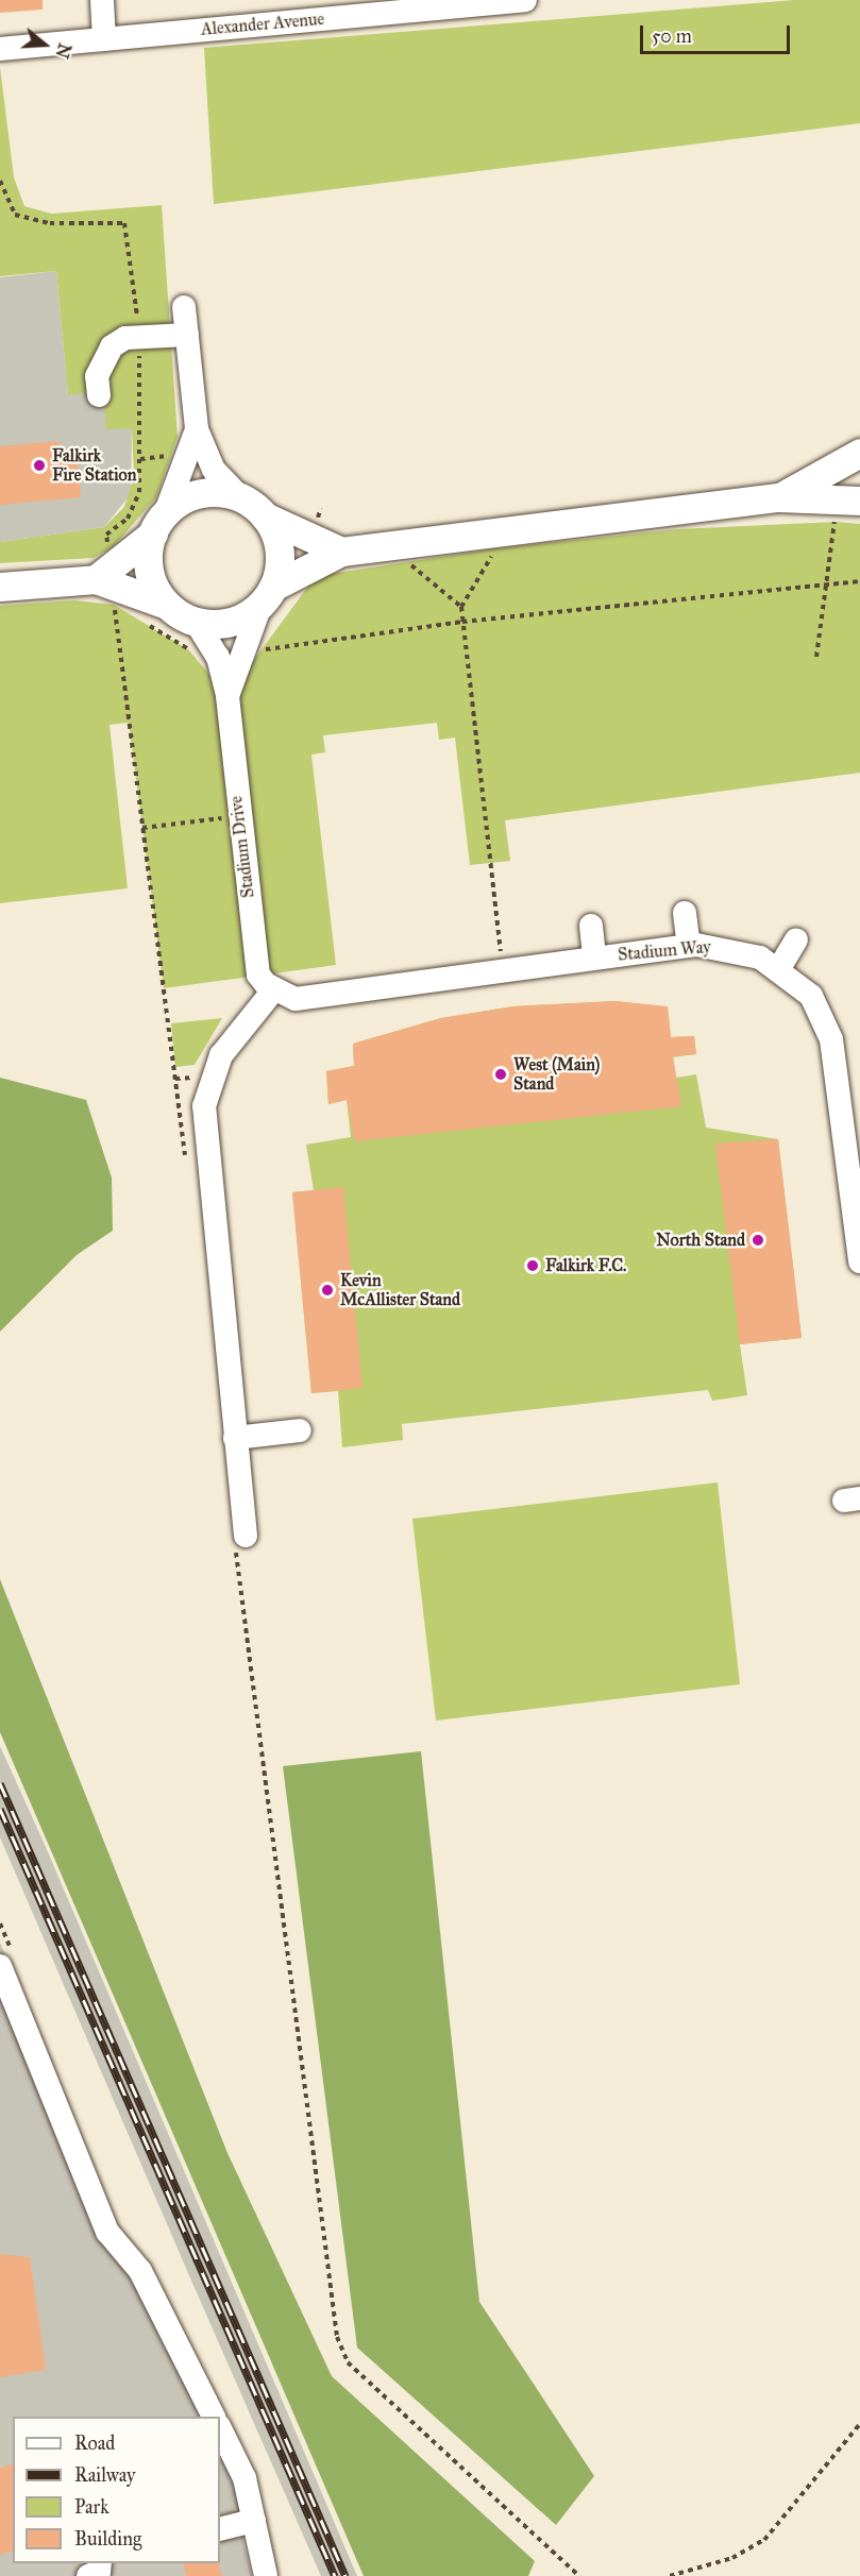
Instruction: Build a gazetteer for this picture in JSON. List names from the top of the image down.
{
  "streets": {
    "street": ["Alexander Avenue", "Stadium Drive", "Stadium Way"]
  },
  "crossings": [
    ["Stadium Drive", "Stadium Way"]
  ],
  "places": [
    "Falkirk Fire Station",
    "West (Main) Stand",
    "North Stand",
    "Falkirk F.C.",
    "Kevin McAllister Stand"
  ],
  "legend": [
    "Road",
    "Railway",
    "Park",
    "Building"
  ],
  "scale_bar": "50 m",
  "north": "right"
}
